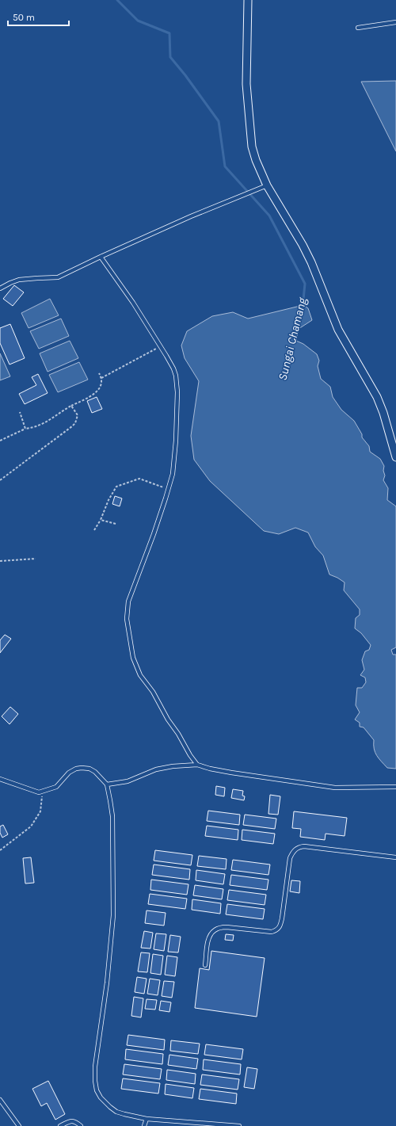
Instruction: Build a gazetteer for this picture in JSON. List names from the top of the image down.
{
  "water": ["Sungai Chamang"],
  "scale_bar": "50 m"
}
